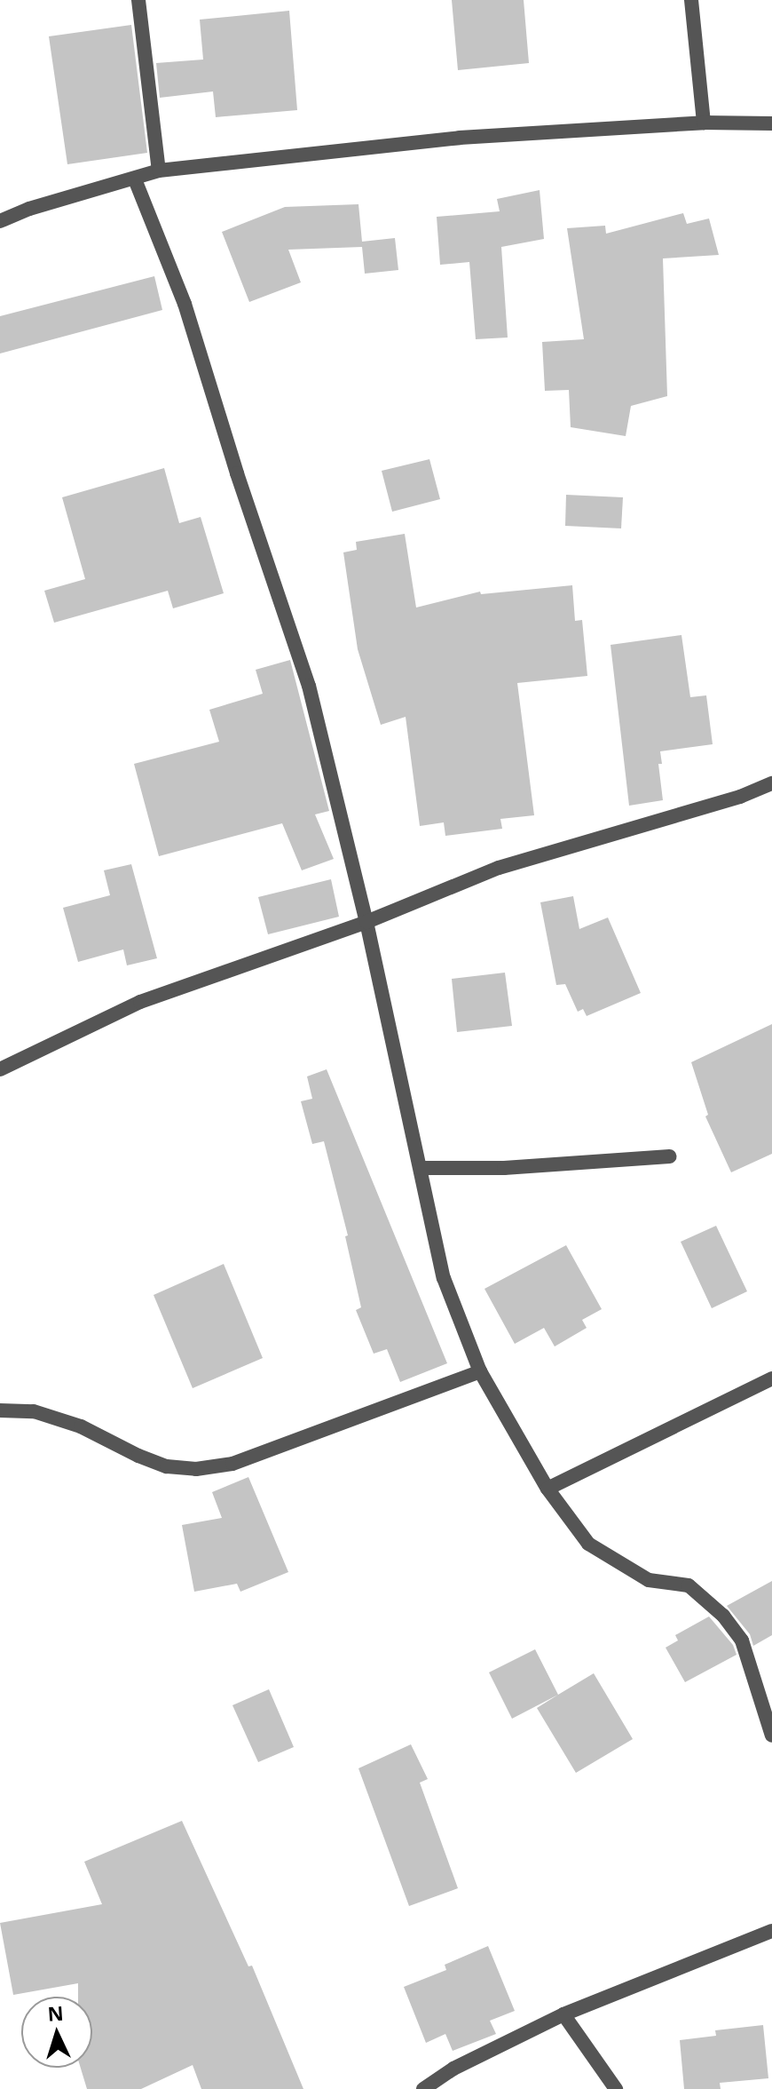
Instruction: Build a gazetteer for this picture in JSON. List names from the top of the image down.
{
  "north": "top"
}
